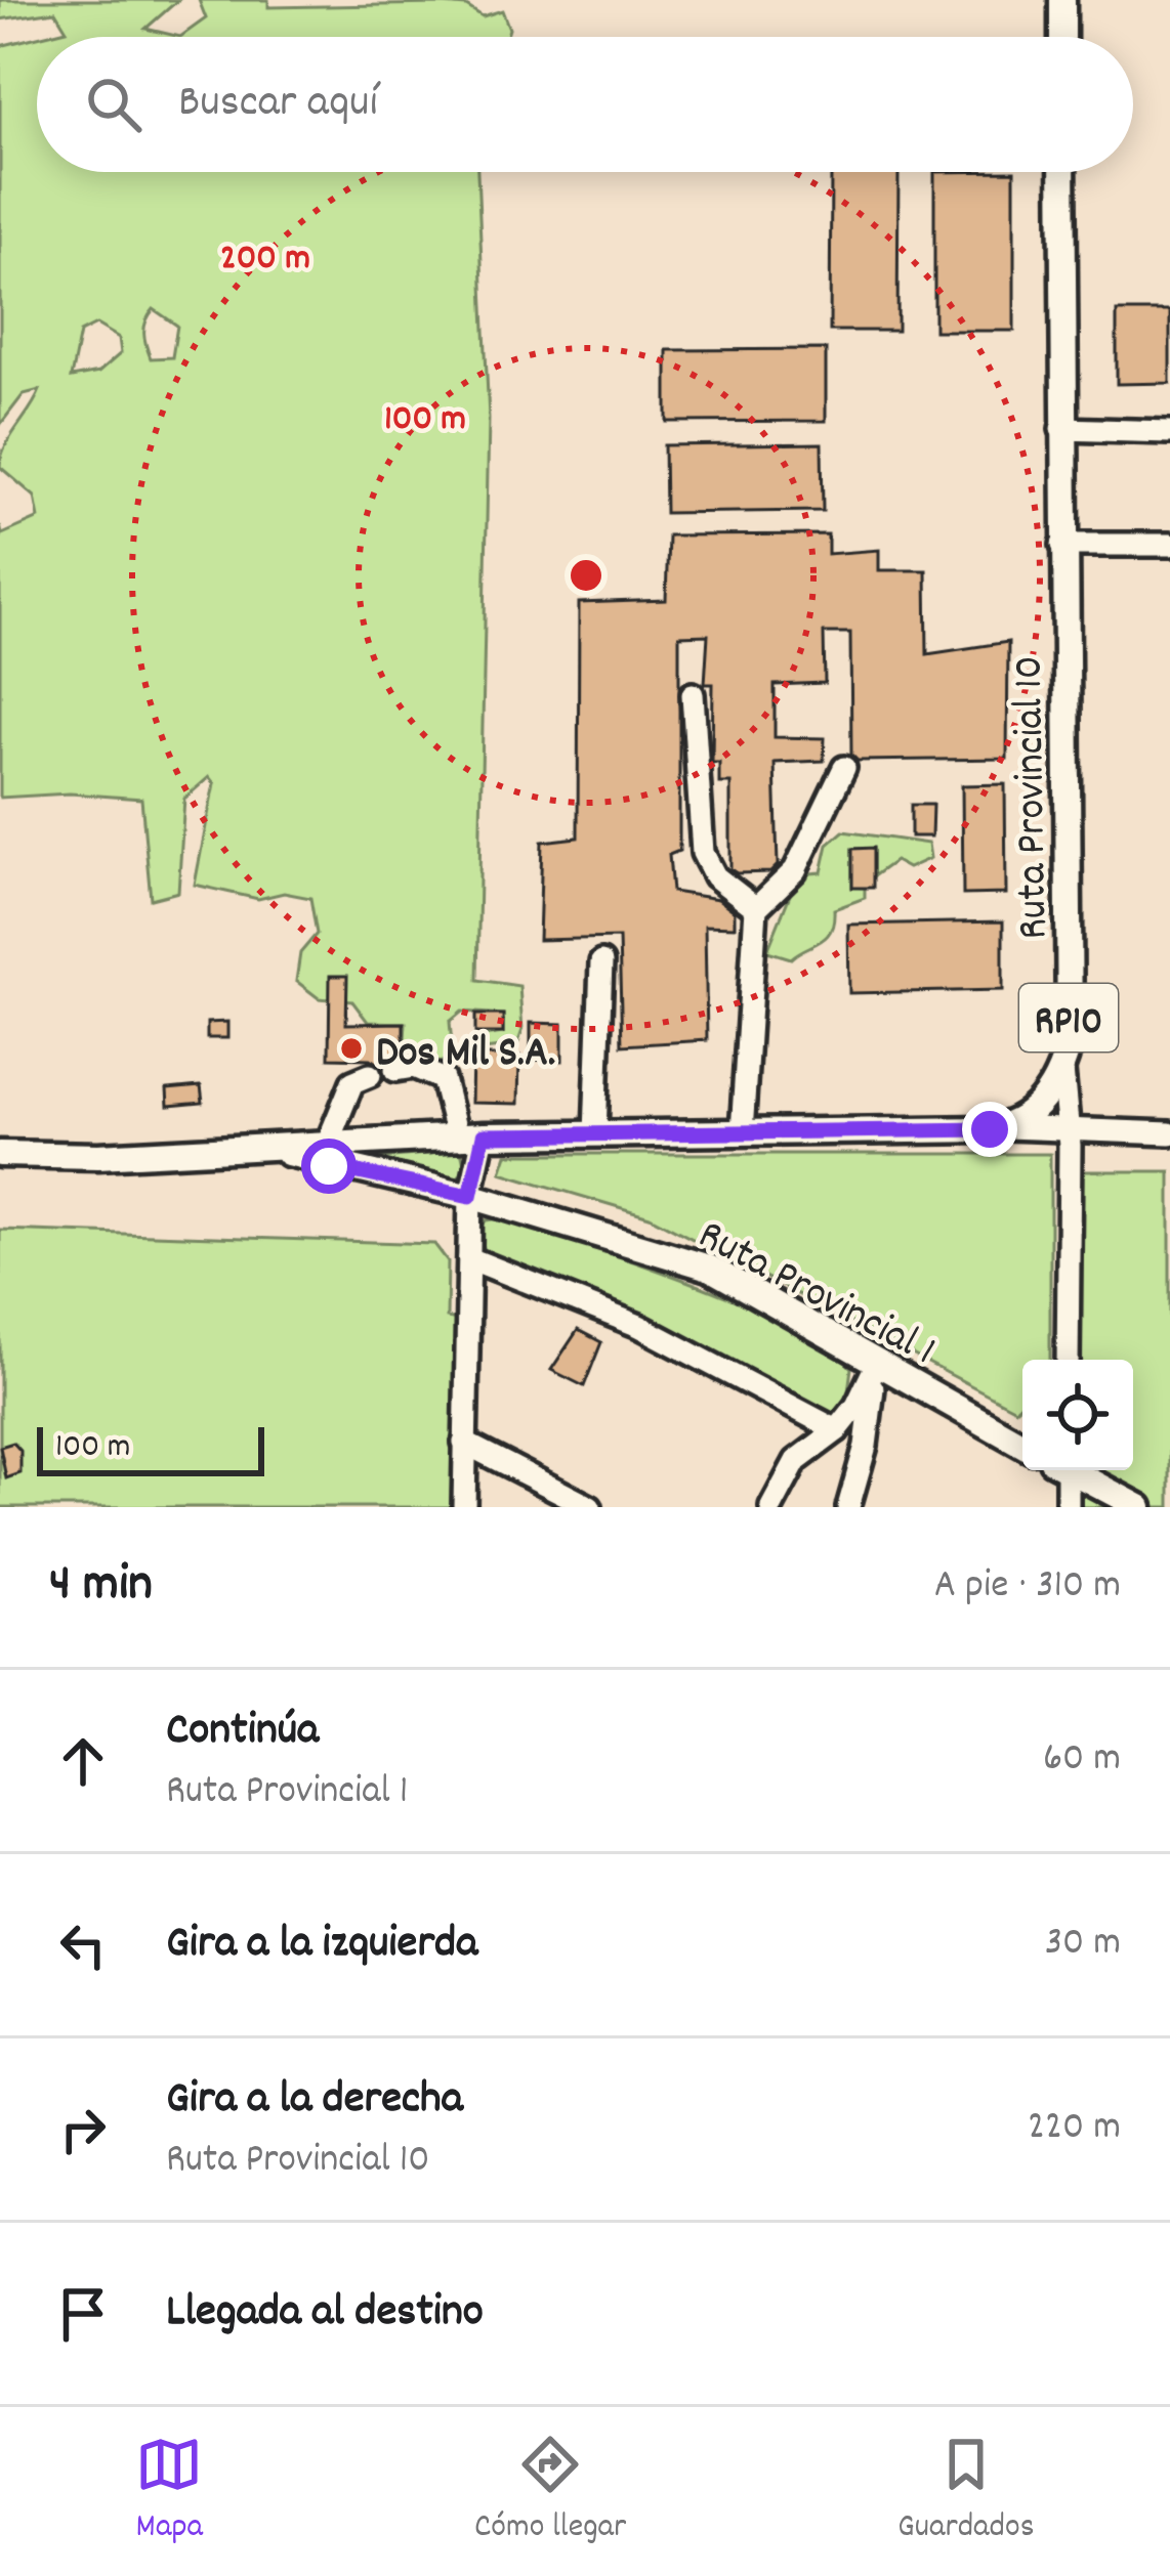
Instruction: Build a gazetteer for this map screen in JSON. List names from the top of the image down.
{
  "streets": {
    "main road": ["Ruta Provincial 10", "RP10", "Ruta Provincial 1"]
  },
  "crossings": [
    ["Ruta Provincial 10", "RP10"]
  ],
  "places": ["Dos Mil S.A."],
  "scale_bar": "100 m",
  "page": {
    "search": "Buscar aquí",
    "scale": "100 m",
    "heading": ["4 min", "A pie · 310 m"],
    "list": [
      ["Continúa", "Ruta Provincial 1", "60 m"],
      ["Gira a la izquierda", "30 m"],
      ["Gira a la derecha", "Ruta Provincial 10", "220 m"],
      "Llegada al destino"
    ],
    "nav": ["Mapa", "Cómo llegar", "Guardados"]
  },
  "rings": ["200 m", "100 m"]
}
